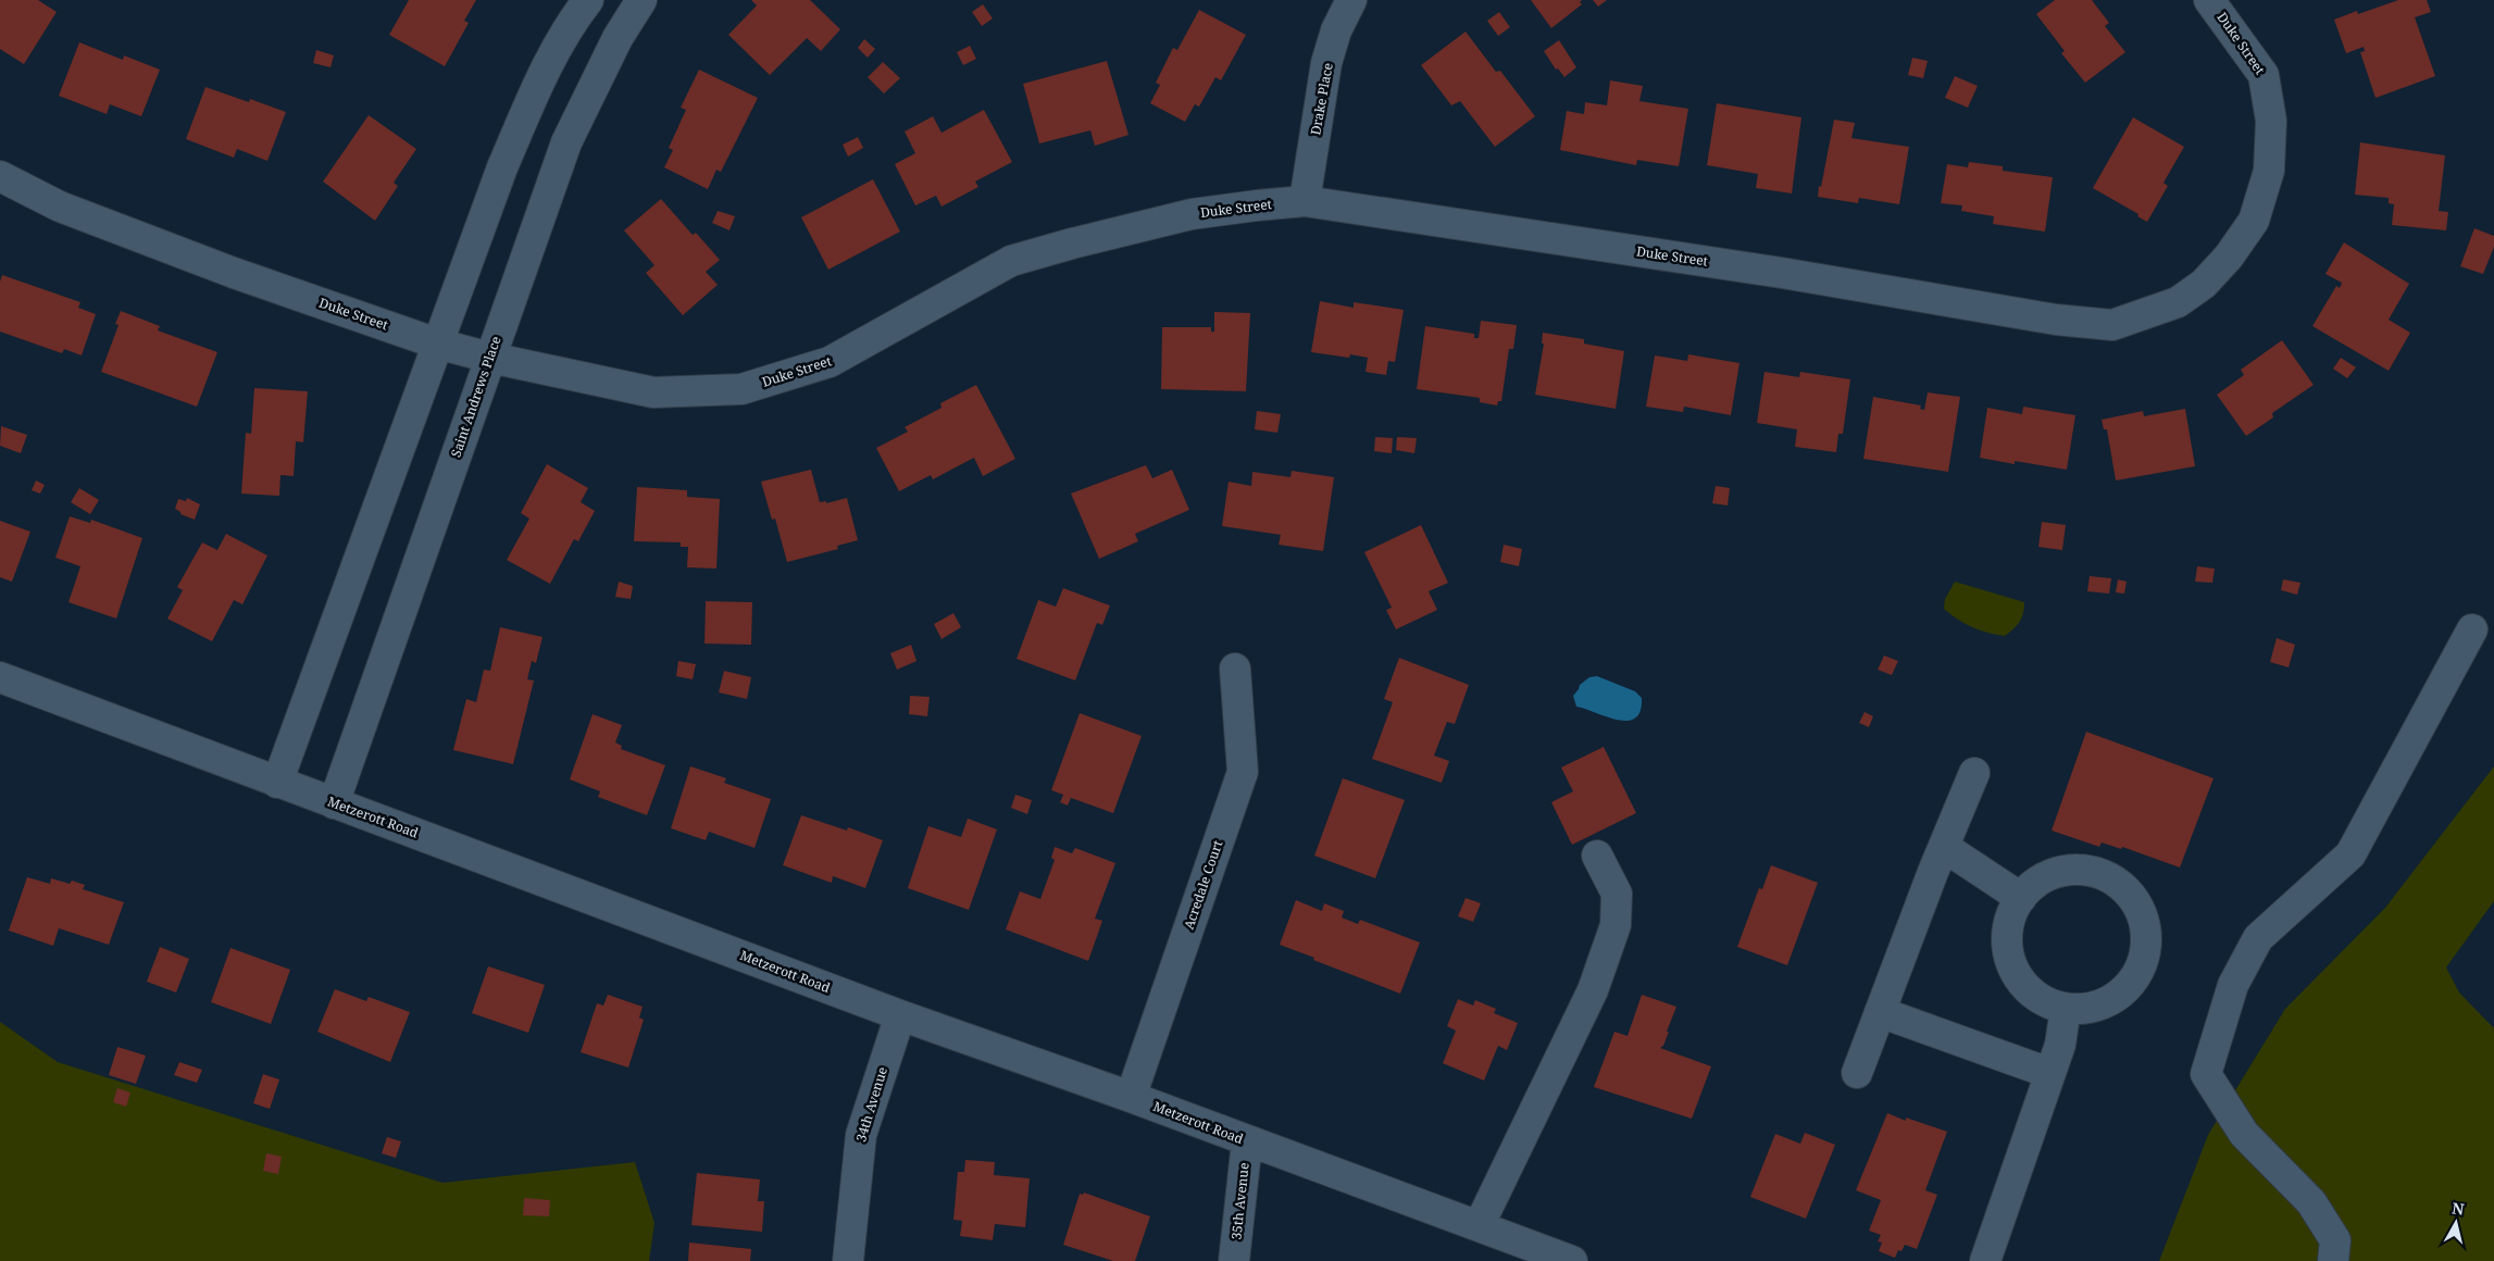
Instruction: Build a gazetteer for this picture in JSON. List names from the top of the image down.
{
  "streets": {
    "street": [
      "Duke Street",
      "Drake Place",
      "Saint Andrews Place",
      "Metzerott Road",
      "Acredale Court",
      "34th Avenue",
      "35th Avenue"
    ]
  },
  "crossings": [
    ["Duke Street", "Drake Place"],
    ["Duke Street", "Saint Andrews Place"],
    ["Saint Andrews Place", "Metzerott Road"],
    ["Metzerott Road", "Acredale Court"],
    ["Metzerott Road", "34th Avenue"],
    ["Metzerott Road", "35th Avenue"]
  ],
  "north": "top"
}
